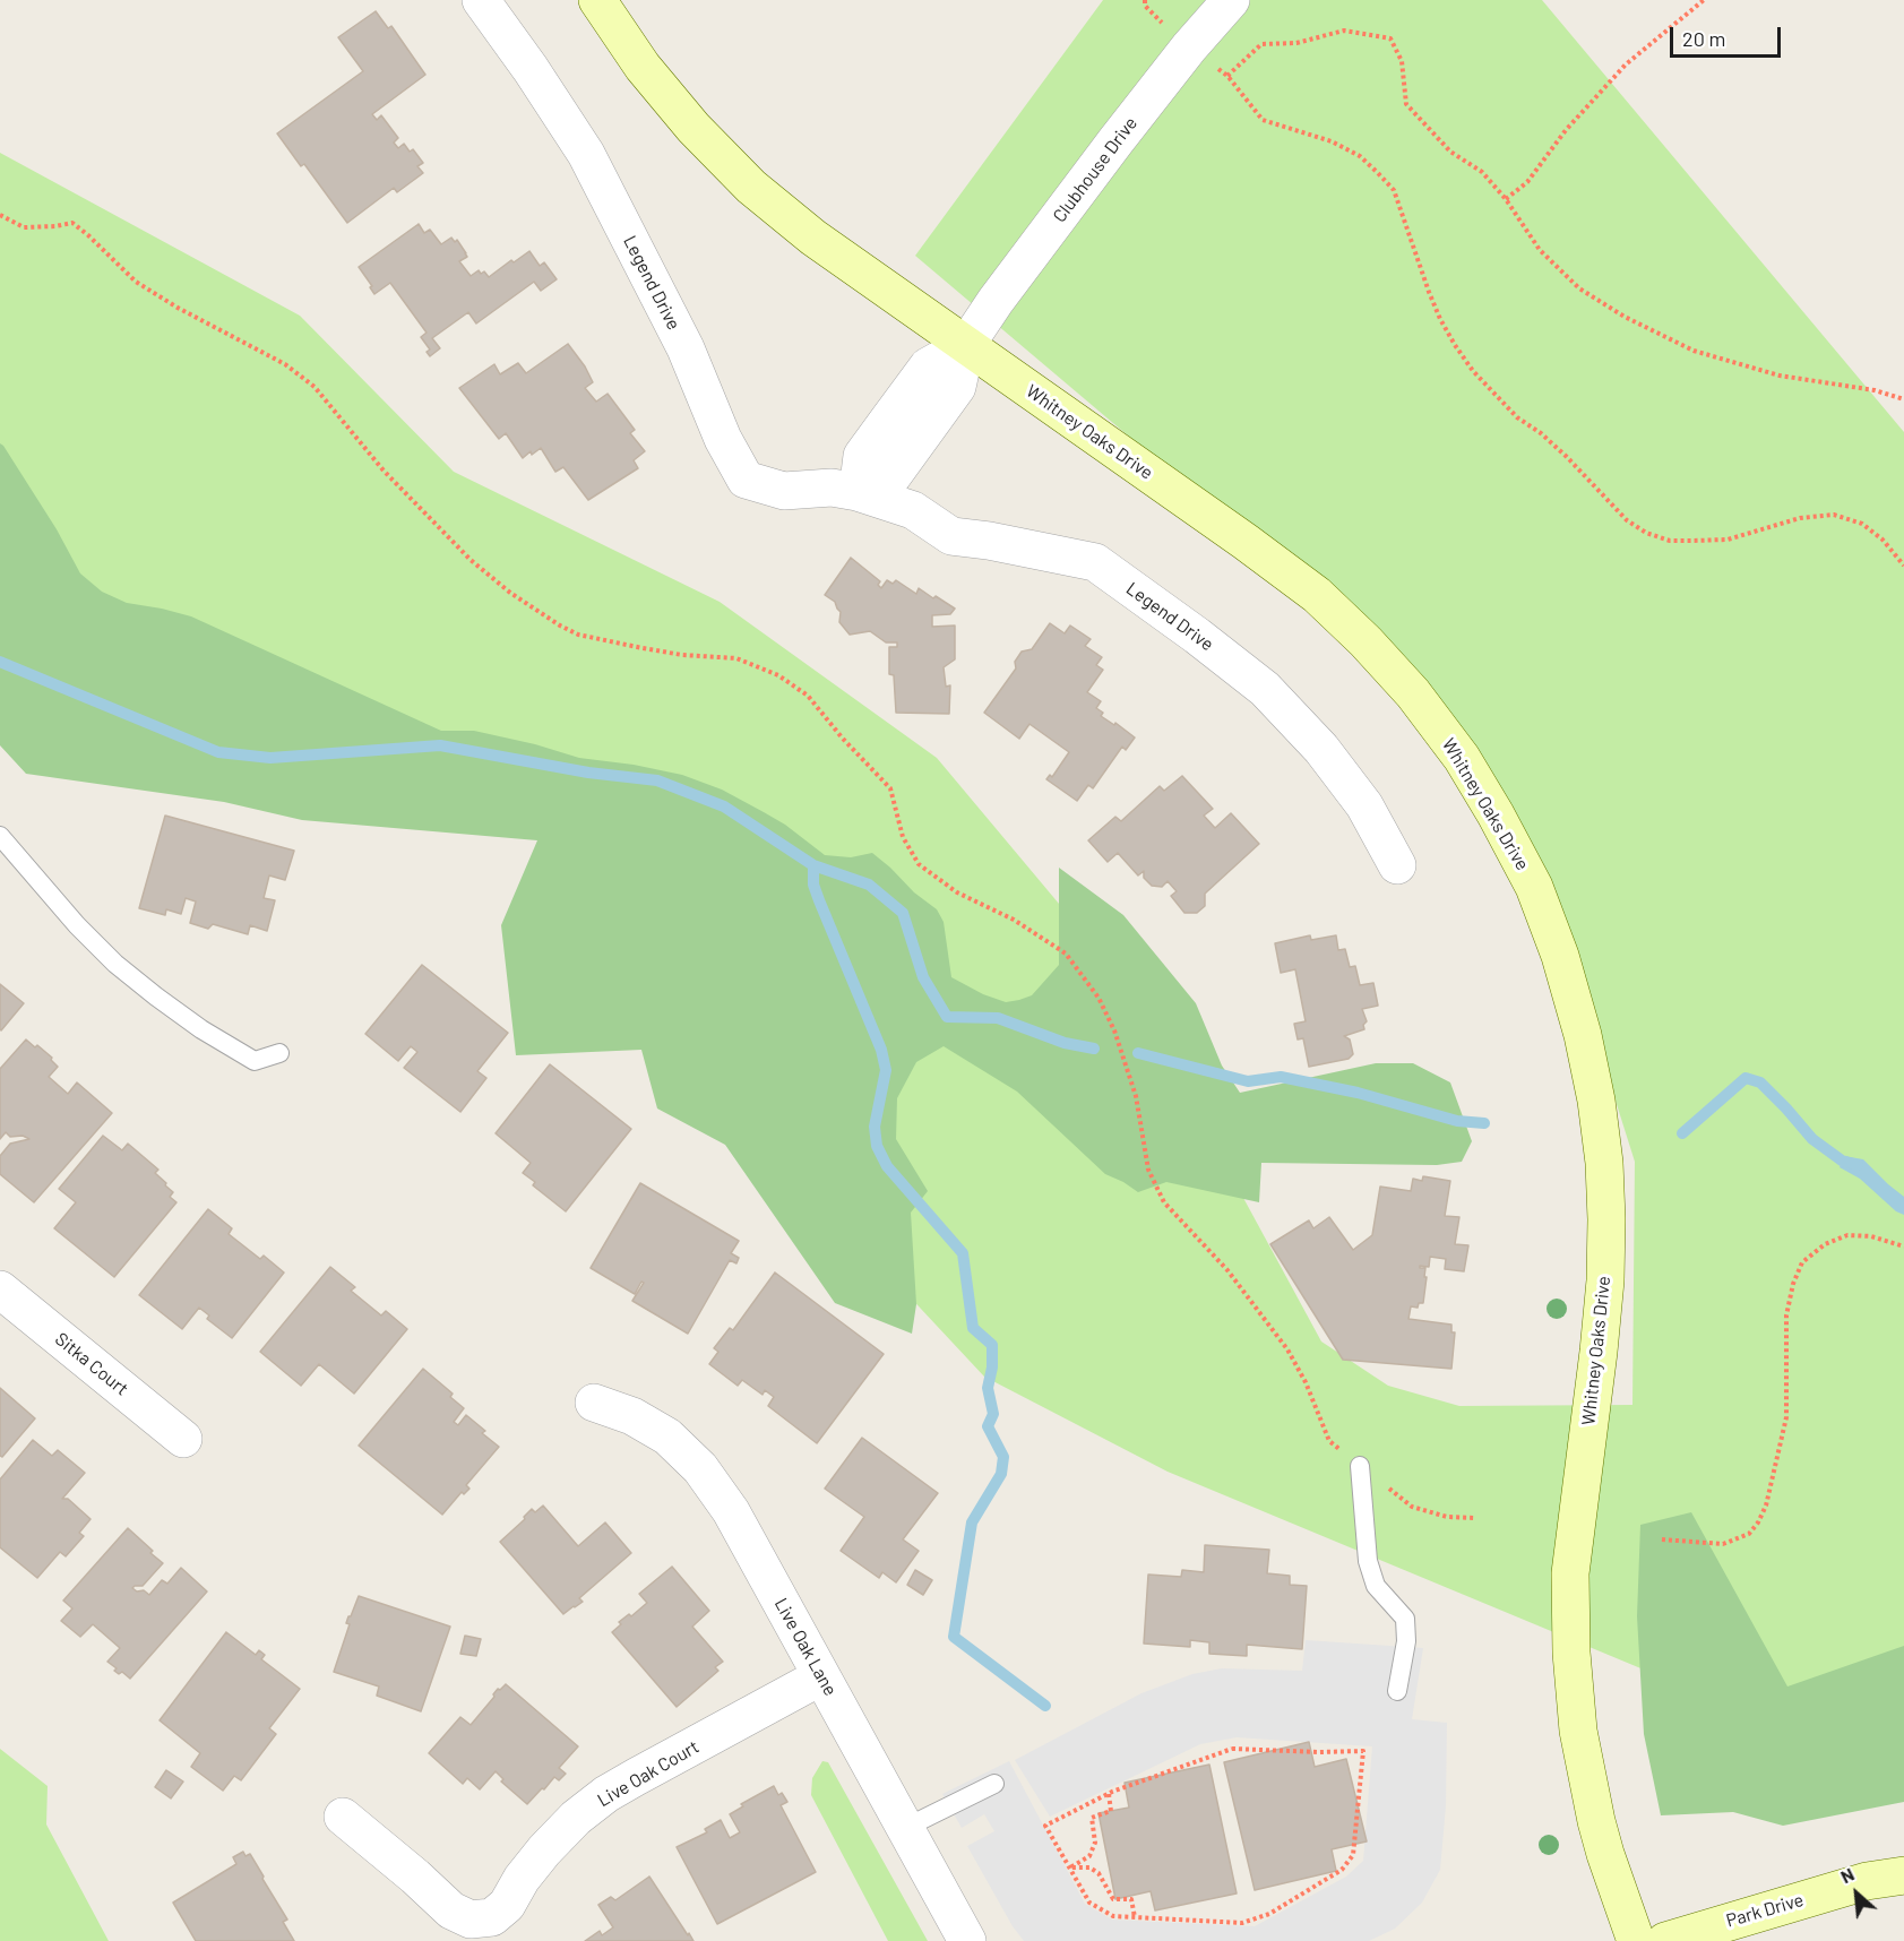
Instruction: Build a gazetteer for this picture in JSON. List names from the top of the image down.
{
  "streets": {
    "street": [
      "Clubhouse Drive",
      "Legend Drive",
      "Whitney Oaks Drive",
      "Sitka Court",
      "Live Oak Lane",
      "Live Oak Court",
      "Park Drive"
    ]
  },
  "crossings": [
    ["Clubhouse Drive", "Whitney Oaks Drive"],
    ["Live Oak Lane", "Live Oak Court"]
  ],
  "scale_bar": "20 m",
  "north": "top left"
}
